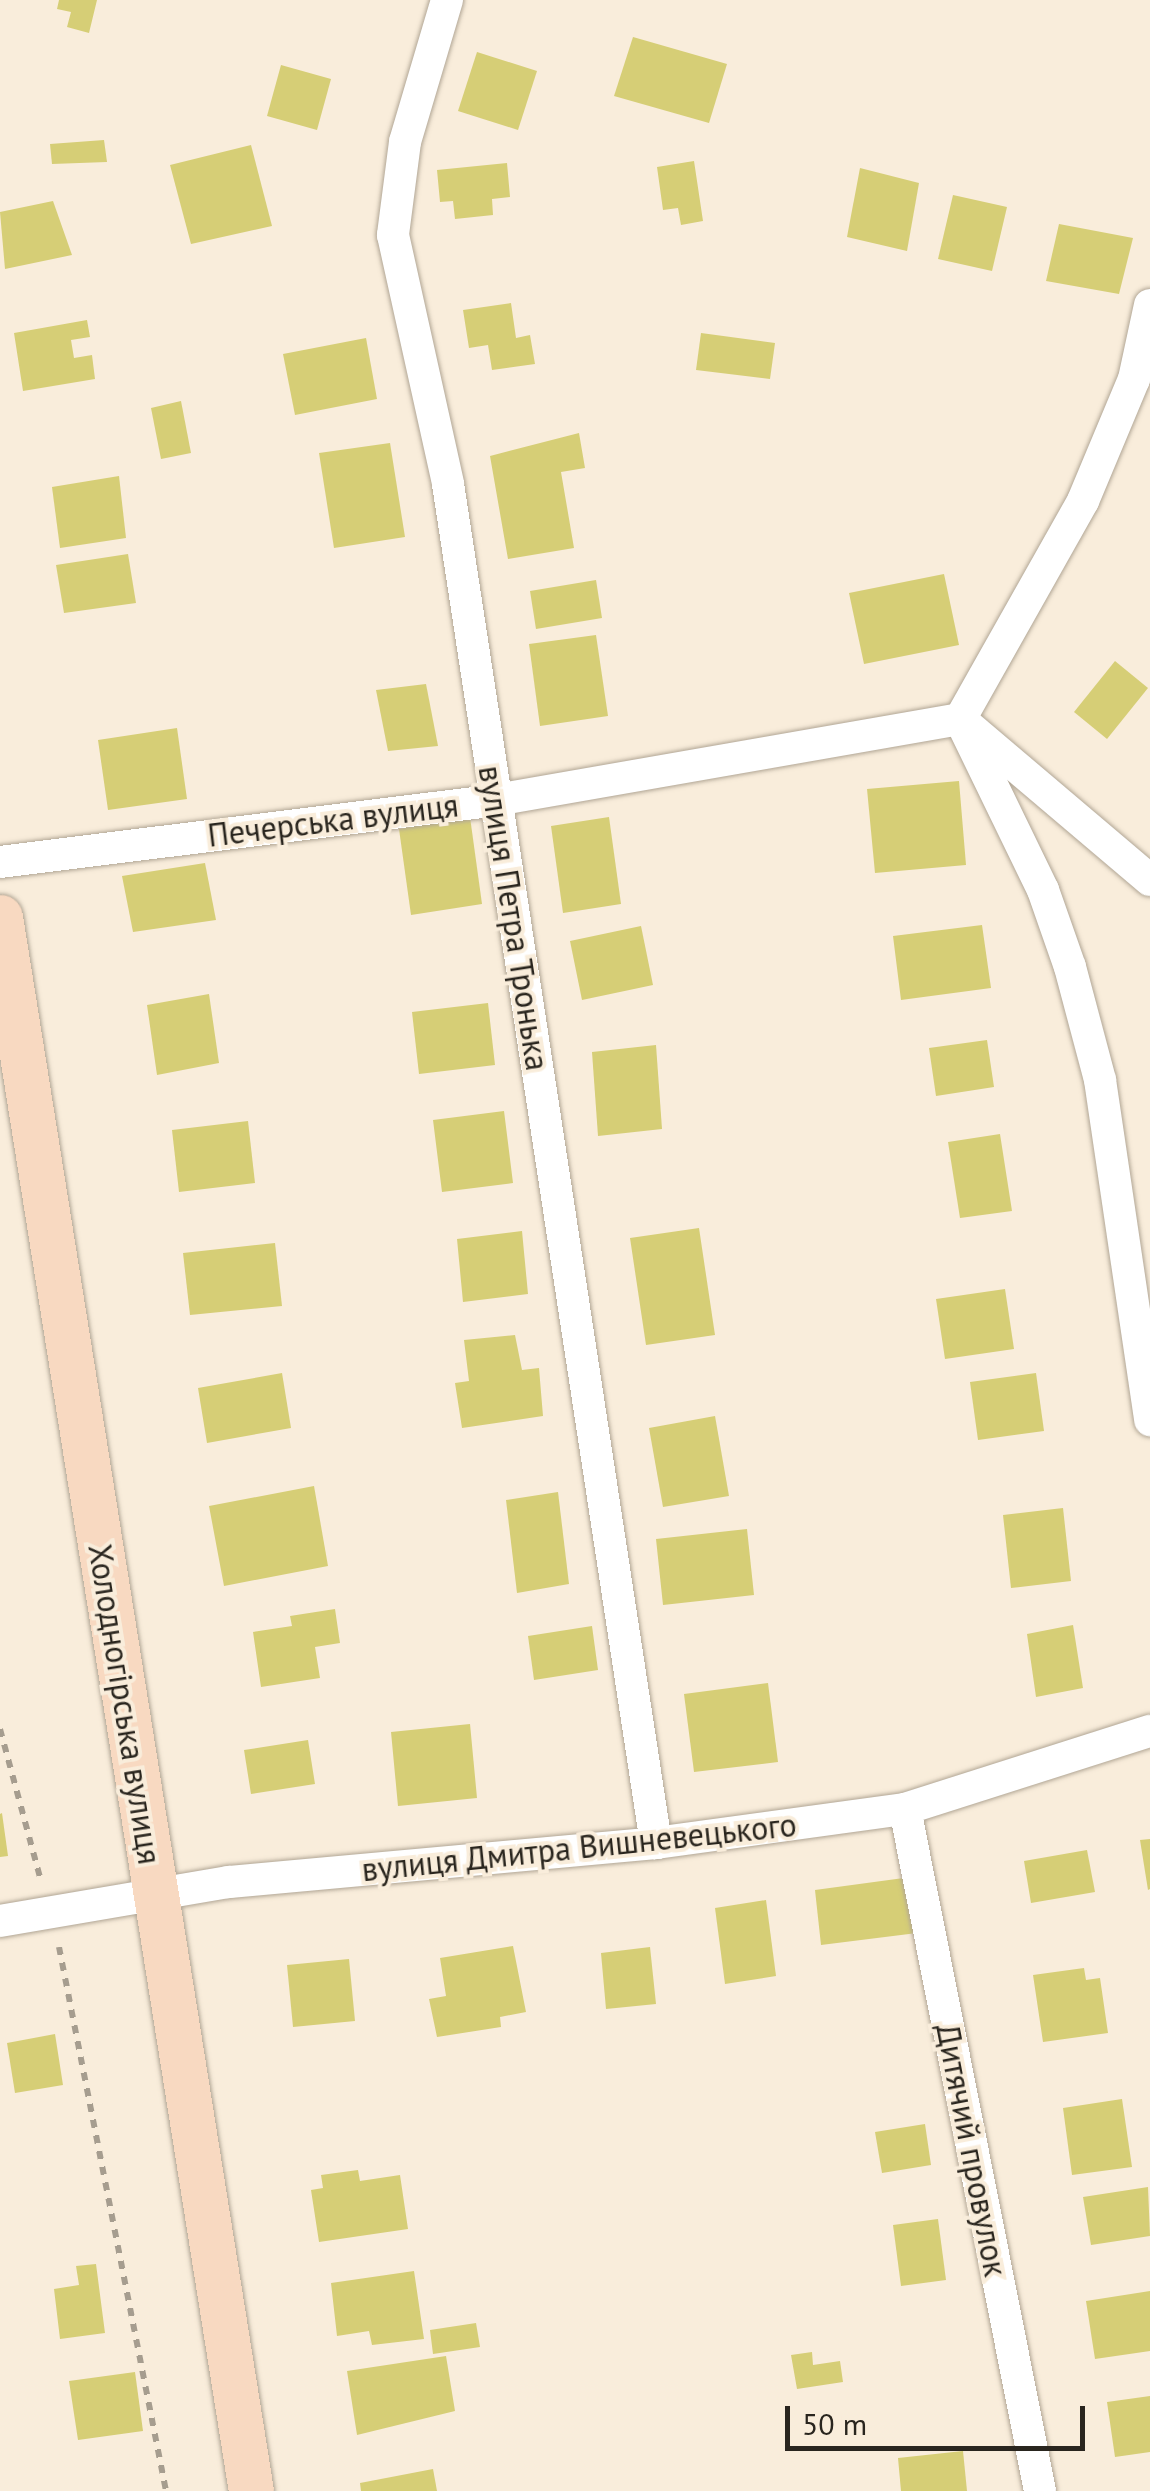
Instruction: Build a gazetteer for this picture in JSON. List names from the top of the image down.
{
  "streets": {
    "main road": ["Холодногірська вулиця"],
    "street": [
      "Печерська вулиця",
      "вулиця Петра Тронька",
      "вулиця Дмитра Вишневецького",
      "Дитячий провулок"
    ]
  },
  "crossings": [
    ["Печерська вулиця", "вулиця Петра Тронька"],
    ["вулиця Петра Тронька", "вулиця Дмитра Вишневецького"],
    ["Холодногірська вулиця", "вулиця Дмитра Вишневецького"],
    ["вулиця Дмитра Вишневецького", "Дитячий провулок"]
  ],
  "scale_bar": "50 m"
}
